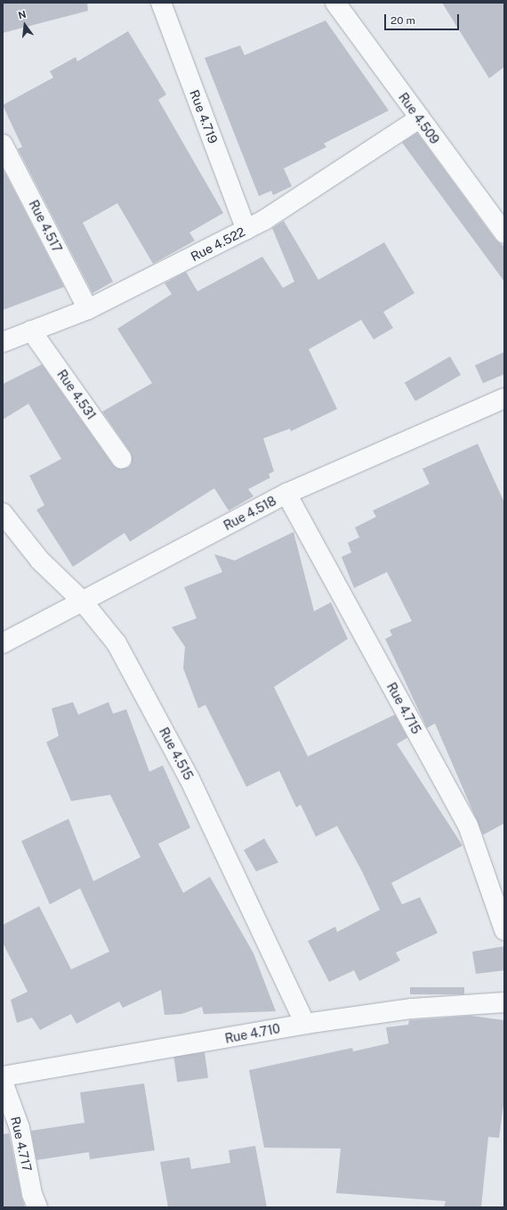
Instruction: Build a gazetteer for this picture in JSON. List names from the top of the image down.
{
  "streets": {
    "street": [
      "Rue 4.719",
      "Rue 4.509",
      "Rue 4.517",
      "Rue 4.522",
      "Rue 4.531",
      "Rue 4.518",
      "Rue 4.715",
      "Rue 4.515",
      "Rue 4.710",
      "Rue 4.717"
    ]
  },
  "crossings": [
    ["Rue 4.719", "Rue 4.522"],
    ["Rue 4.509", "Rue 4.522"],
    ["Rue 4.517", "Rue 4.522"],
    ["Rue 4.522", "Rue 4.531"],
    ["Rue 4.518", "Rue 4.715"],
    ["Rue 4.518", "Rue 4.515"],
    ["Rue 4.515", "Rue 4.710"]
  ],
  "scale_bar": "20 m",
  "north": "top"
}
